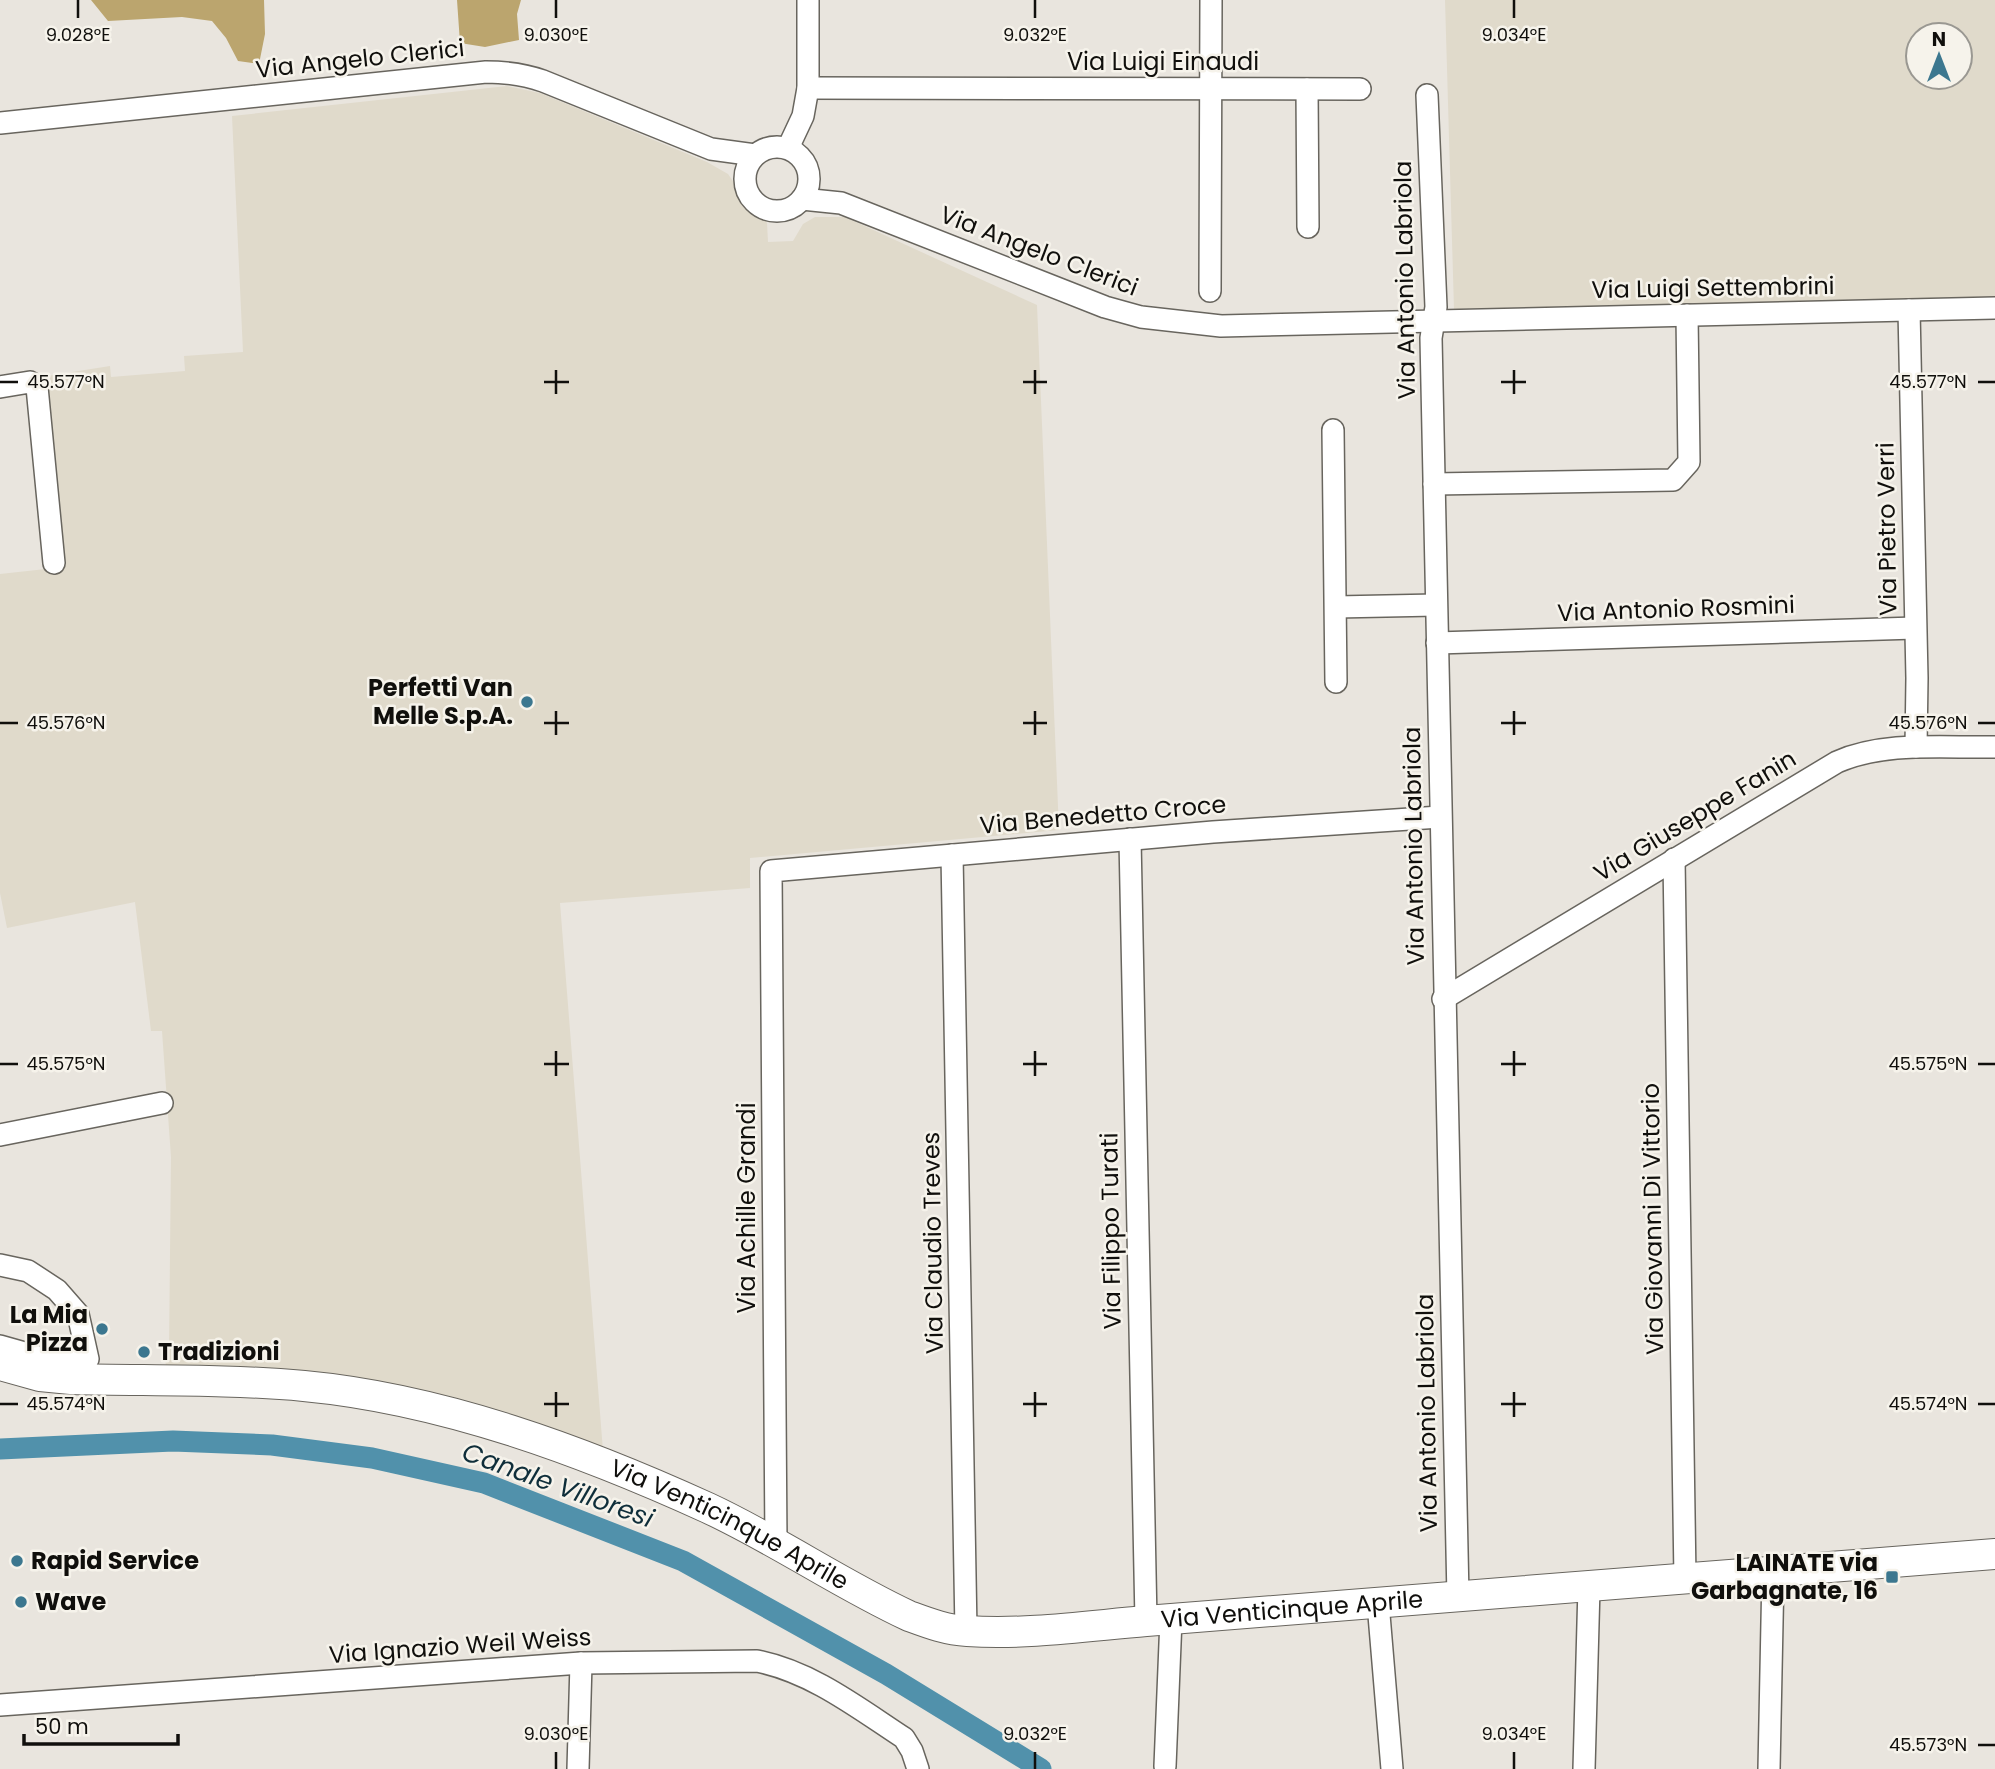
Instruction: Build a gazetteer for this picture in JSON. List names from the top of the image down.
{
  "streets": {
    "street": [
      "Via Angelo Clerici",
      "Via Luigi Einaudi",
      "Via Antonio Labriola",
      "Via Luigi Settembrini",
      "Via Pietro Verri",
      "Via Antonio Rosmini",
      "Via Benedetto Croce",
      "Via Giuseppe Fanin",
      "Via Achille Grandi",
      "Via Giovanni Di Vittorio",
      "Via Filippo Turati",
      "Via Claudio Treves",
      "Via Venticinque Aprile",
      "Via Ignazio Weil Weiss"
    ]
  },
  "crossings": [
    ["Via Angelo Clerici", "Via Antonio Labriola"],
    ["Via Angelo Clerici", "Via Luigi Settembrini"],
    ["Via Antonio Labriola", "Via Luigi Settembrini"],
    ["Via Antonio Labriola", "Via Antonio Rosmini"],
    ["Via Antonio Labriola", "Via Benedetto Croce"],
    ["Via Antonio Labriola", "Via Giuseppe Fanin"],
    ["Via Antonio Labriola", "Via Venticinque Aprile"],
    ["Via Luigi Settembrini", "Via Pietro Verri"],
    ["Via Pietro Verri", "Via Antonio Rosmini"],
    ["Via Pietro Verri", "Via Giuseppe Fanin"],
    ["Via Benedetto Croce", "Via Achille Grandi"],
    ["Via Benedetto Croce", "Via Filippo Turati"],
    ["Via Benedetto Croce", "Via Claudio Treves"],
    ["Via Giuseppe Fanin", "Via Giovanni Di Vittorio"],
    ["Via Achille Grandi", "Via Venticinque Aprile"],
    ["Via Giovanni Di Vittorio", "Via Venticinque Aprile"],
    ["Via Filippo Turati", "Via Venticinque Aprile"],
    ["Via Claudio Treves", "Via Venticinque Aprile"]
  ],
  "water": ["Canale Villoresi"],
  "places": {
    "other": [
      "Perfetti Van Melle S.p.A.",
      "La Mia Pizza",
      "Tradizioni",
      "Rapid Service",
      "Wave"
    ],
    "transit": ["LAINATE via Garbagnate, 16"]
  },
  "scale_bar": "50 m",
  "north": "top",
  "coordinates": [
    "9.028°E",
    "9.030°E",
    "9.032°E",
    "9.034°E",
    "45.577°N",
    "45.576°N",
    "45.575°N",
    "45.574°N",
    "45.573°N"
  ]
}
